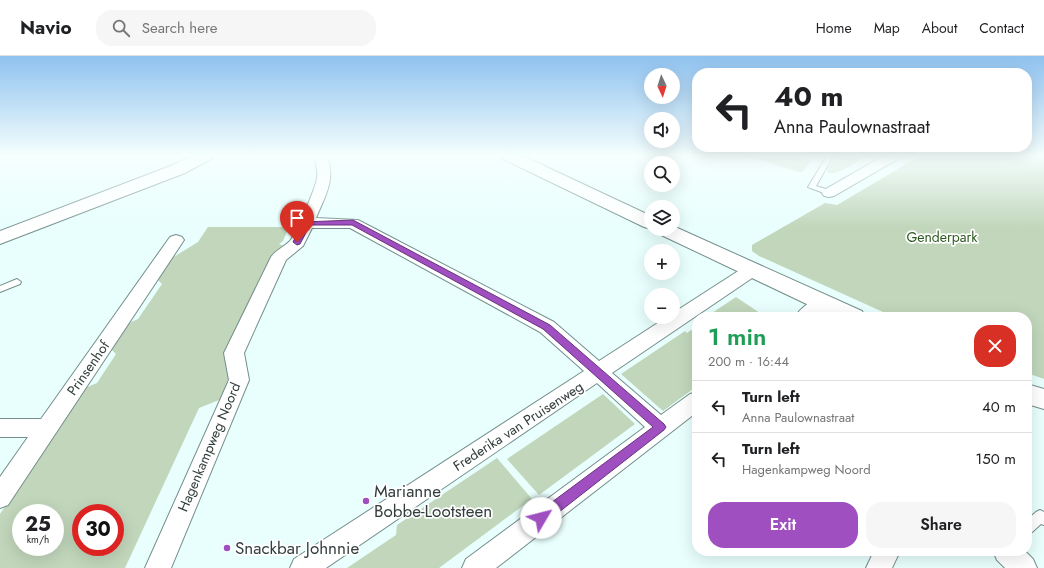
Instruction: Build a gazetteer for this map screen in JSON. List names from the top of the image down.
{
  "streets": {
    "street": ["Prinsenhof", "Frederika van Pruisenweg", "Hagenkampweg Noord"]
  },
  "parks": ["Genderpark"],
  "places": ["Marianne Bobbe-Lootsteen", "Snackbar Johnnie"],
  "north": "bottom",
  "page": {
    "header": "Navio",
    "search": "Search here",
    "nav": [
      "Home",
      "Map",
      "About",
      "Contact"
    ],
    "map_buttons": ["+", "−"],
    "turn": ["40 m", "Anna Paulownastraat"],
    "heading": ["1 min", "200 m · 16:44"],
    "list": [
      {
        "name": "Turn left",
        "note": "Anna Paulownastraat",
        "value": "40 m"
      },
      {
        "name": "Turn left",
        "note": "Hagenkampweg Noord",
        "value": "150 m"
      }
    ],
    "buttons": ["Exit", "Share"],
    "speed": "25 km/h",
    "limit": "30"
  }
}
